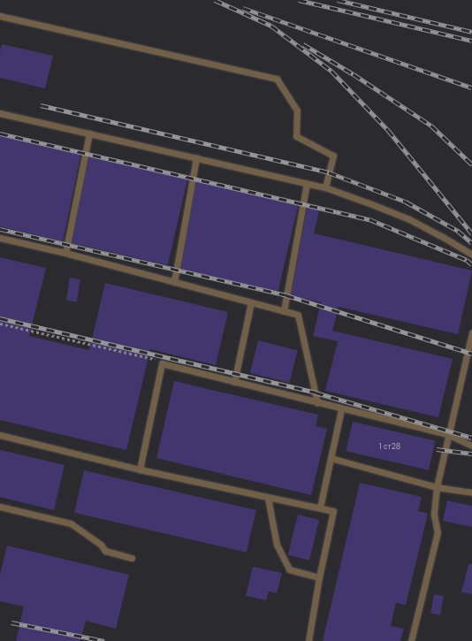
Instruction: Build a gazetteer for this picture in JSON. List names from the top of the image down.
{
  "house_numbers": ["1 ст28"]
}
